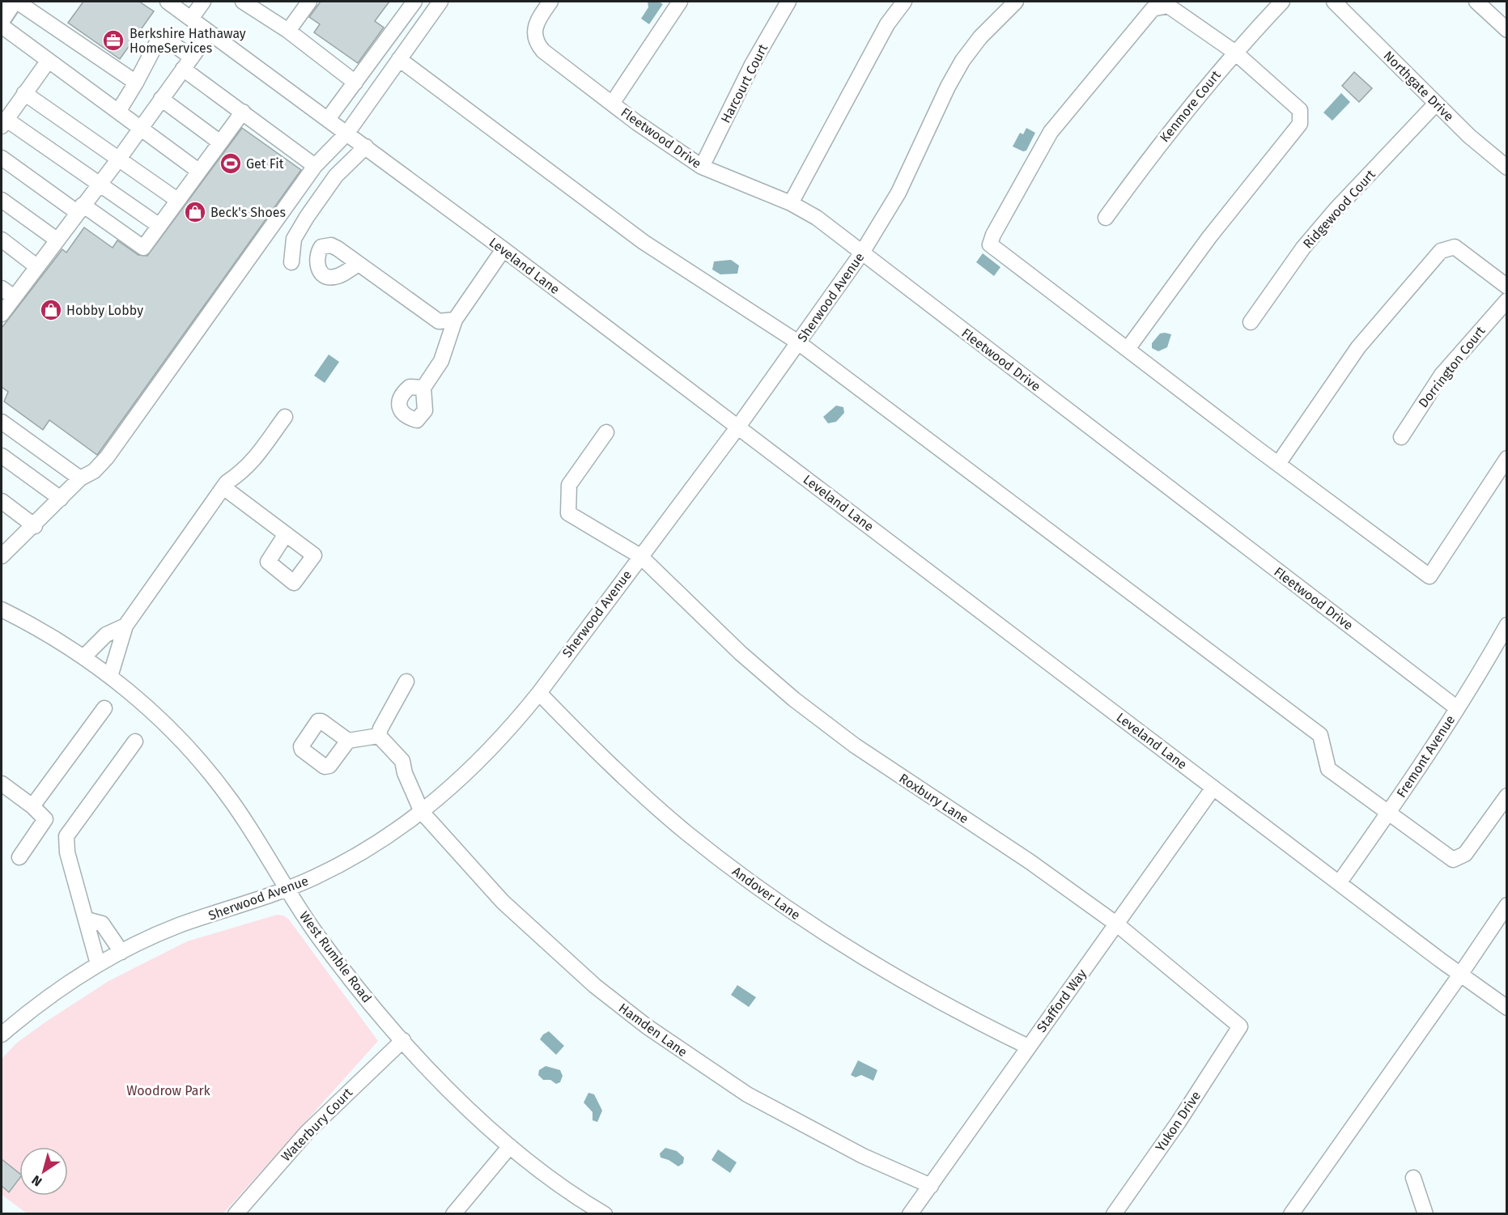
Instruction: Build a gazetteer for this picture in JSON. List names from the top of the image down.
{
  "streets": {
    "street": [
      "Harcourt Court",
      "Northgate Drive",
      "Kenmore Court",
      "Fleetwood Drive",
      "Ridgewood Court",
      "Leveland Lane",
      "Sherwood Avenue",
      "Dorrington Court",
      "Fremont Avenue",
      "Roxbury Lane",
      "Andover Lane",
      "West Rumble Road",
      "Stafford Way",
      "Hamden Lane",
      "Yukon Drive",
      "Waterbury Court"
    ]
  },
  "crossings": [
    ["Harcourt Court", "Fleetwood Drive"],
    ["Northgate Drive", "Ridgewood Court"],
    ["Fleetwood Drive", "Sherwood Avenue"],
    ["Fleetwood Drive", "Fremont Avenue"],
    ["Leveland Lane", "Sherwood Avenue"],
    ["Leveland Lane", "Fremont Avenue"],
    ["Leveland Lane", "Stafford Way"],
    ["Sherwood Avenue", "Roxbury Lane"],
    ["Sherwood Avenue", "Andover Lane"],
    ["Sherwood Avenue", "West Rumble Road"],
    ["Sherwood Avenue", "Hamden Lane"],
    ["Roxbury Lane", "Stafford Way"],
    ["Roxbury Lane", "Yukon Drive"],
    ["Andover Lane", "Stafford Way"],
    ["West Rumble Road", "Waterbury Court"],
    ["Stafford Way", "Hamden Lane"]
  ],
  "parks": ["Woodrow Park"],
  "places": {
    "office": ["Berkshire Hathaway HomeServices"],
    "sports": ["Get Fit"],
    "shop": ["Beck's Shoes", "Hobby Lobby"]
  },
  "north": "bottom left"
}
